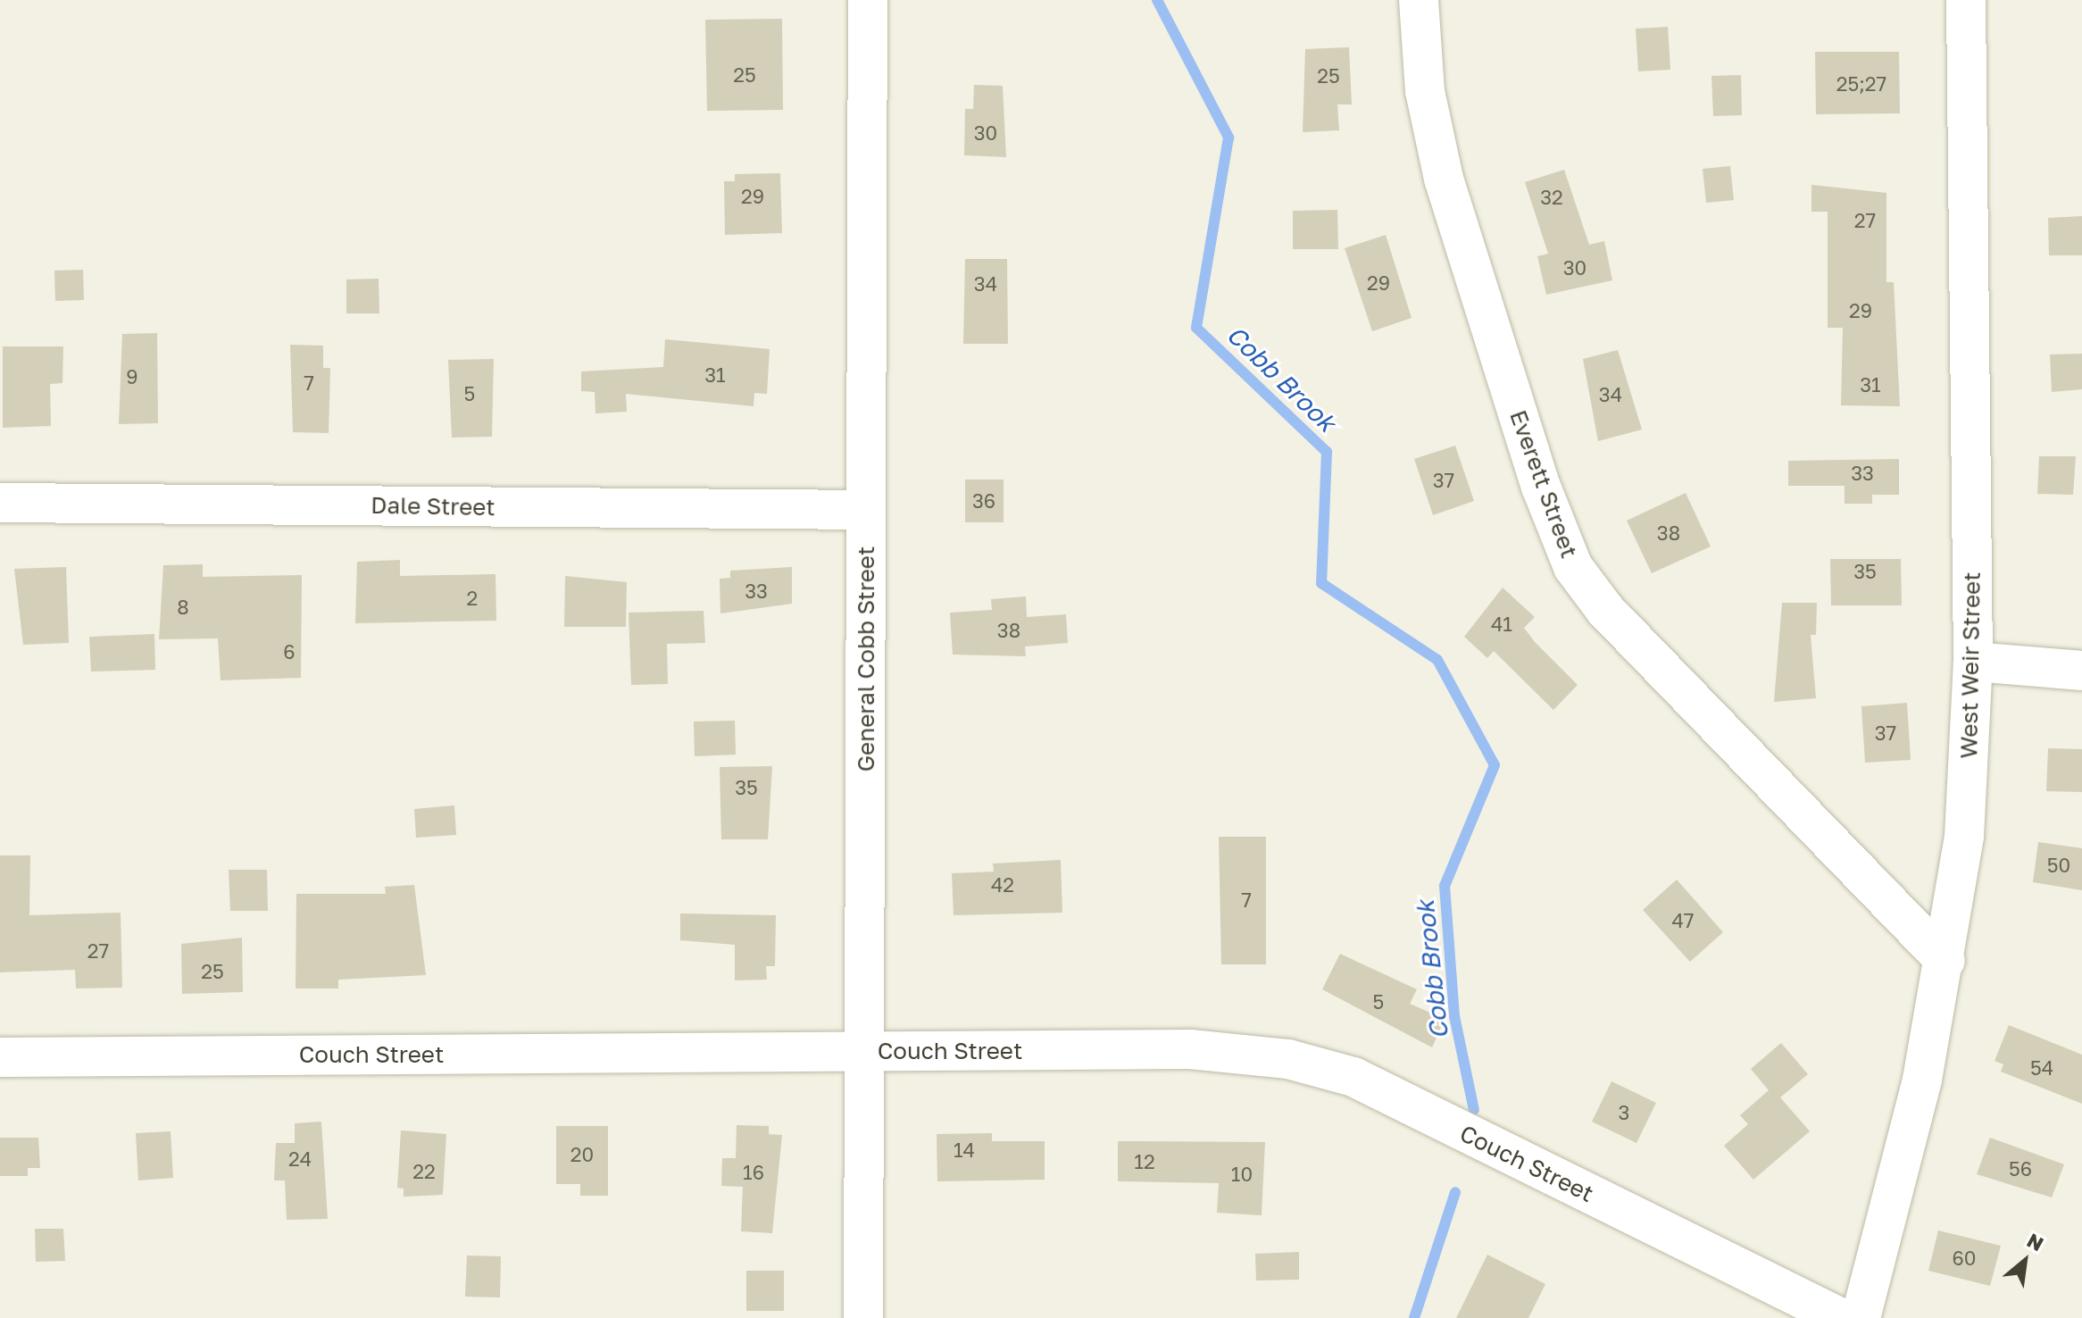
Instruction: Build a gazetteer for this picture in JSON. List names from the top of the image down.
{
  "streets": {
    "street": [
      "Everett Street",
      "Dale Street",
      "General Cobb Street",
      "West Weir Street",
      "Couch Street"
    ]
  },
  "crossings": [
    ["Everett Street", "West Weir Street"],
    ["Dale Street", "General Cobb Street"],
    ["General Cobb Street", "Couch Street"]
  ],
  "water": ["Cobb Brook"],
  "house_numbers": [
    "25",
    "25",
    "25;27",
    "30",
    "29",
    "32",
    "27",
    "30",
    "29",
    "34",
    "29",
    "31",
    "9",
    "7",
    "31",
    "5",
    "34",
    "33",
    "37",
    "36",
    "38",
    "35",
    "33",
    "2",
    "8",
    "41",
    "38",
    "6",
    "37",
    "35",
    "50",
    "42",
    "7",
    "47",
    "27",
    "25",
    "5",
    "54",
    "3",
    "14",
    "20",
    "24",
    "12",
    "56",
    "22",
    "16",
    "10",
    "60"
  ],
  "north": "top right"
}
